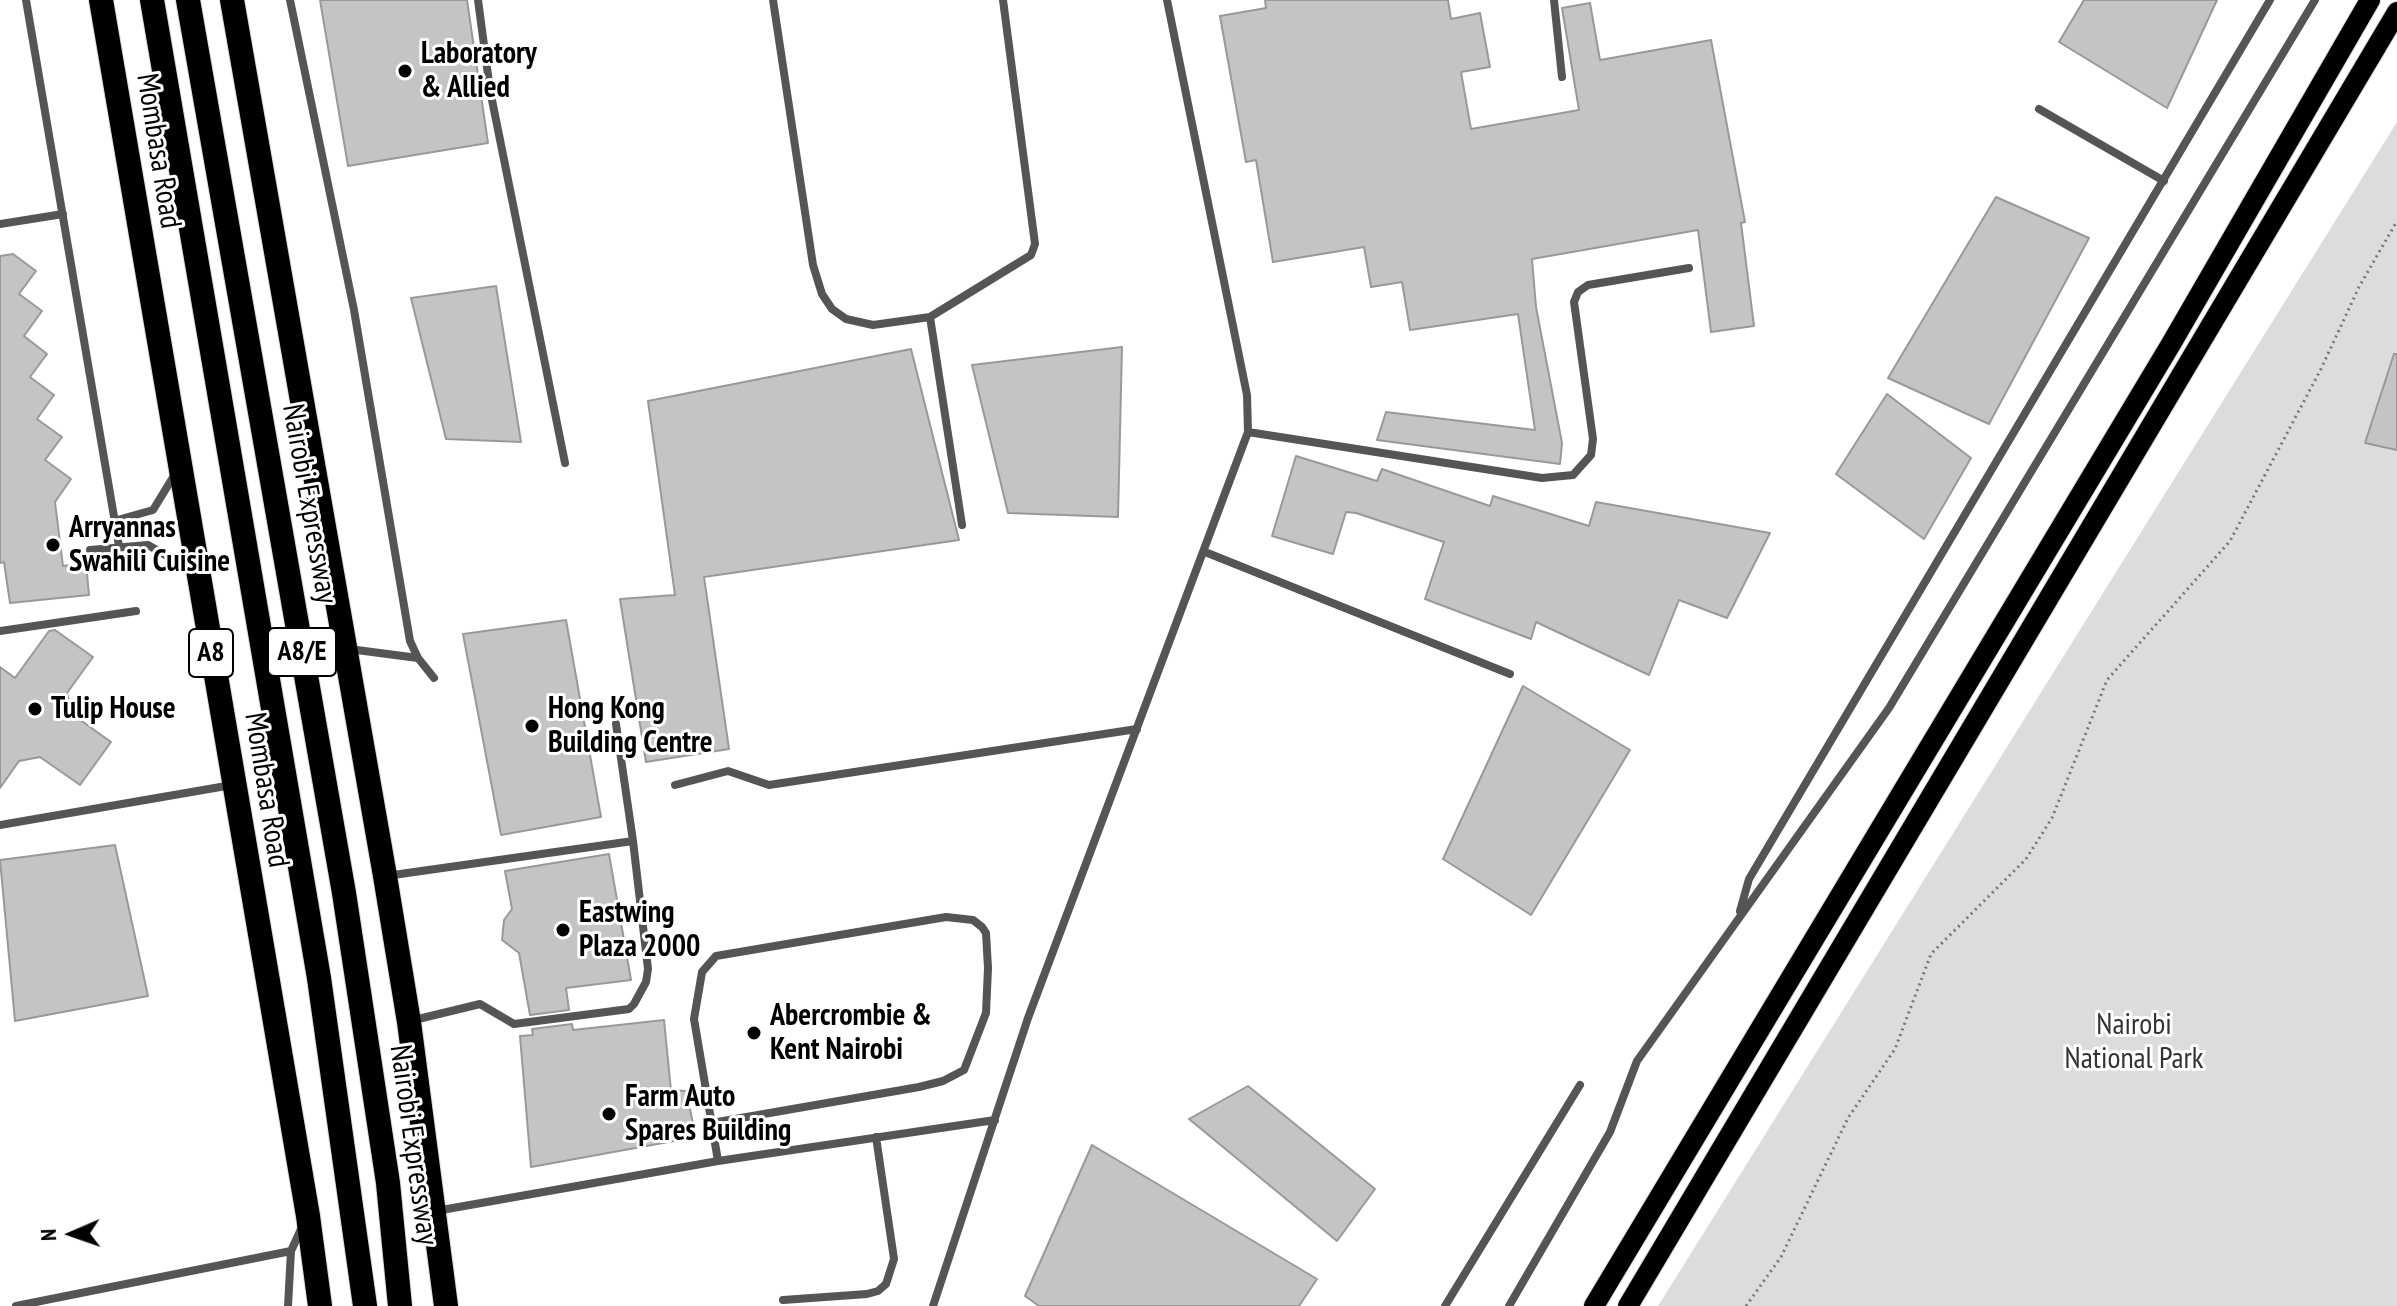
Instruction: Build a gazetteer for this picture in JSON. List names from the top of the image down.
{
  "streets": {
    "highway": [
      "Mombasa Road",
      "Nairobi Expressway",
      "A8/E",
      "A8"
    ]
  },
  "parks": ["Nairobi National Park"],
  "places": [
    "Laboratory & Allied",
    "Arryannas Swahili Cuisine",
    "Tulip House",
    "Hong Kong Building Centre",
    "Eastwing Plaza 2000",
    "Abercrombie & Kent Nairobi",
    "Farm Auto Spares Building"
  ],
  "north": "left"
}
